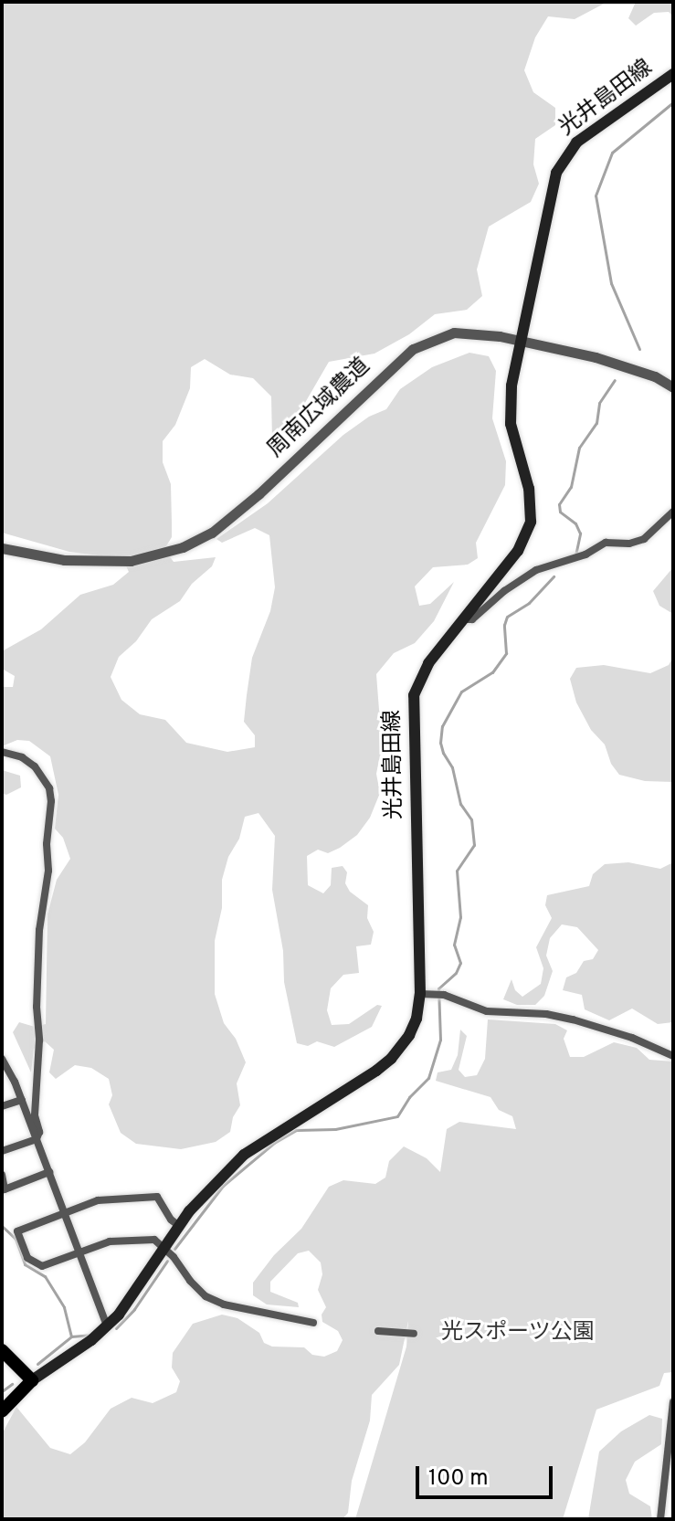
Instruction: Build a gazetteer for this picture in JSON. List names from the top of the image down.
{
  "streets": {
    "main road": ["光井島田線"],
    "street": ["周南広域農道"]
  },
  "crossings": [
    ["光井島田線", "周南広域農道"]
  ],
  "parks": ["光スポーツ公園"],
  "scale_bar": "100 m"
}
